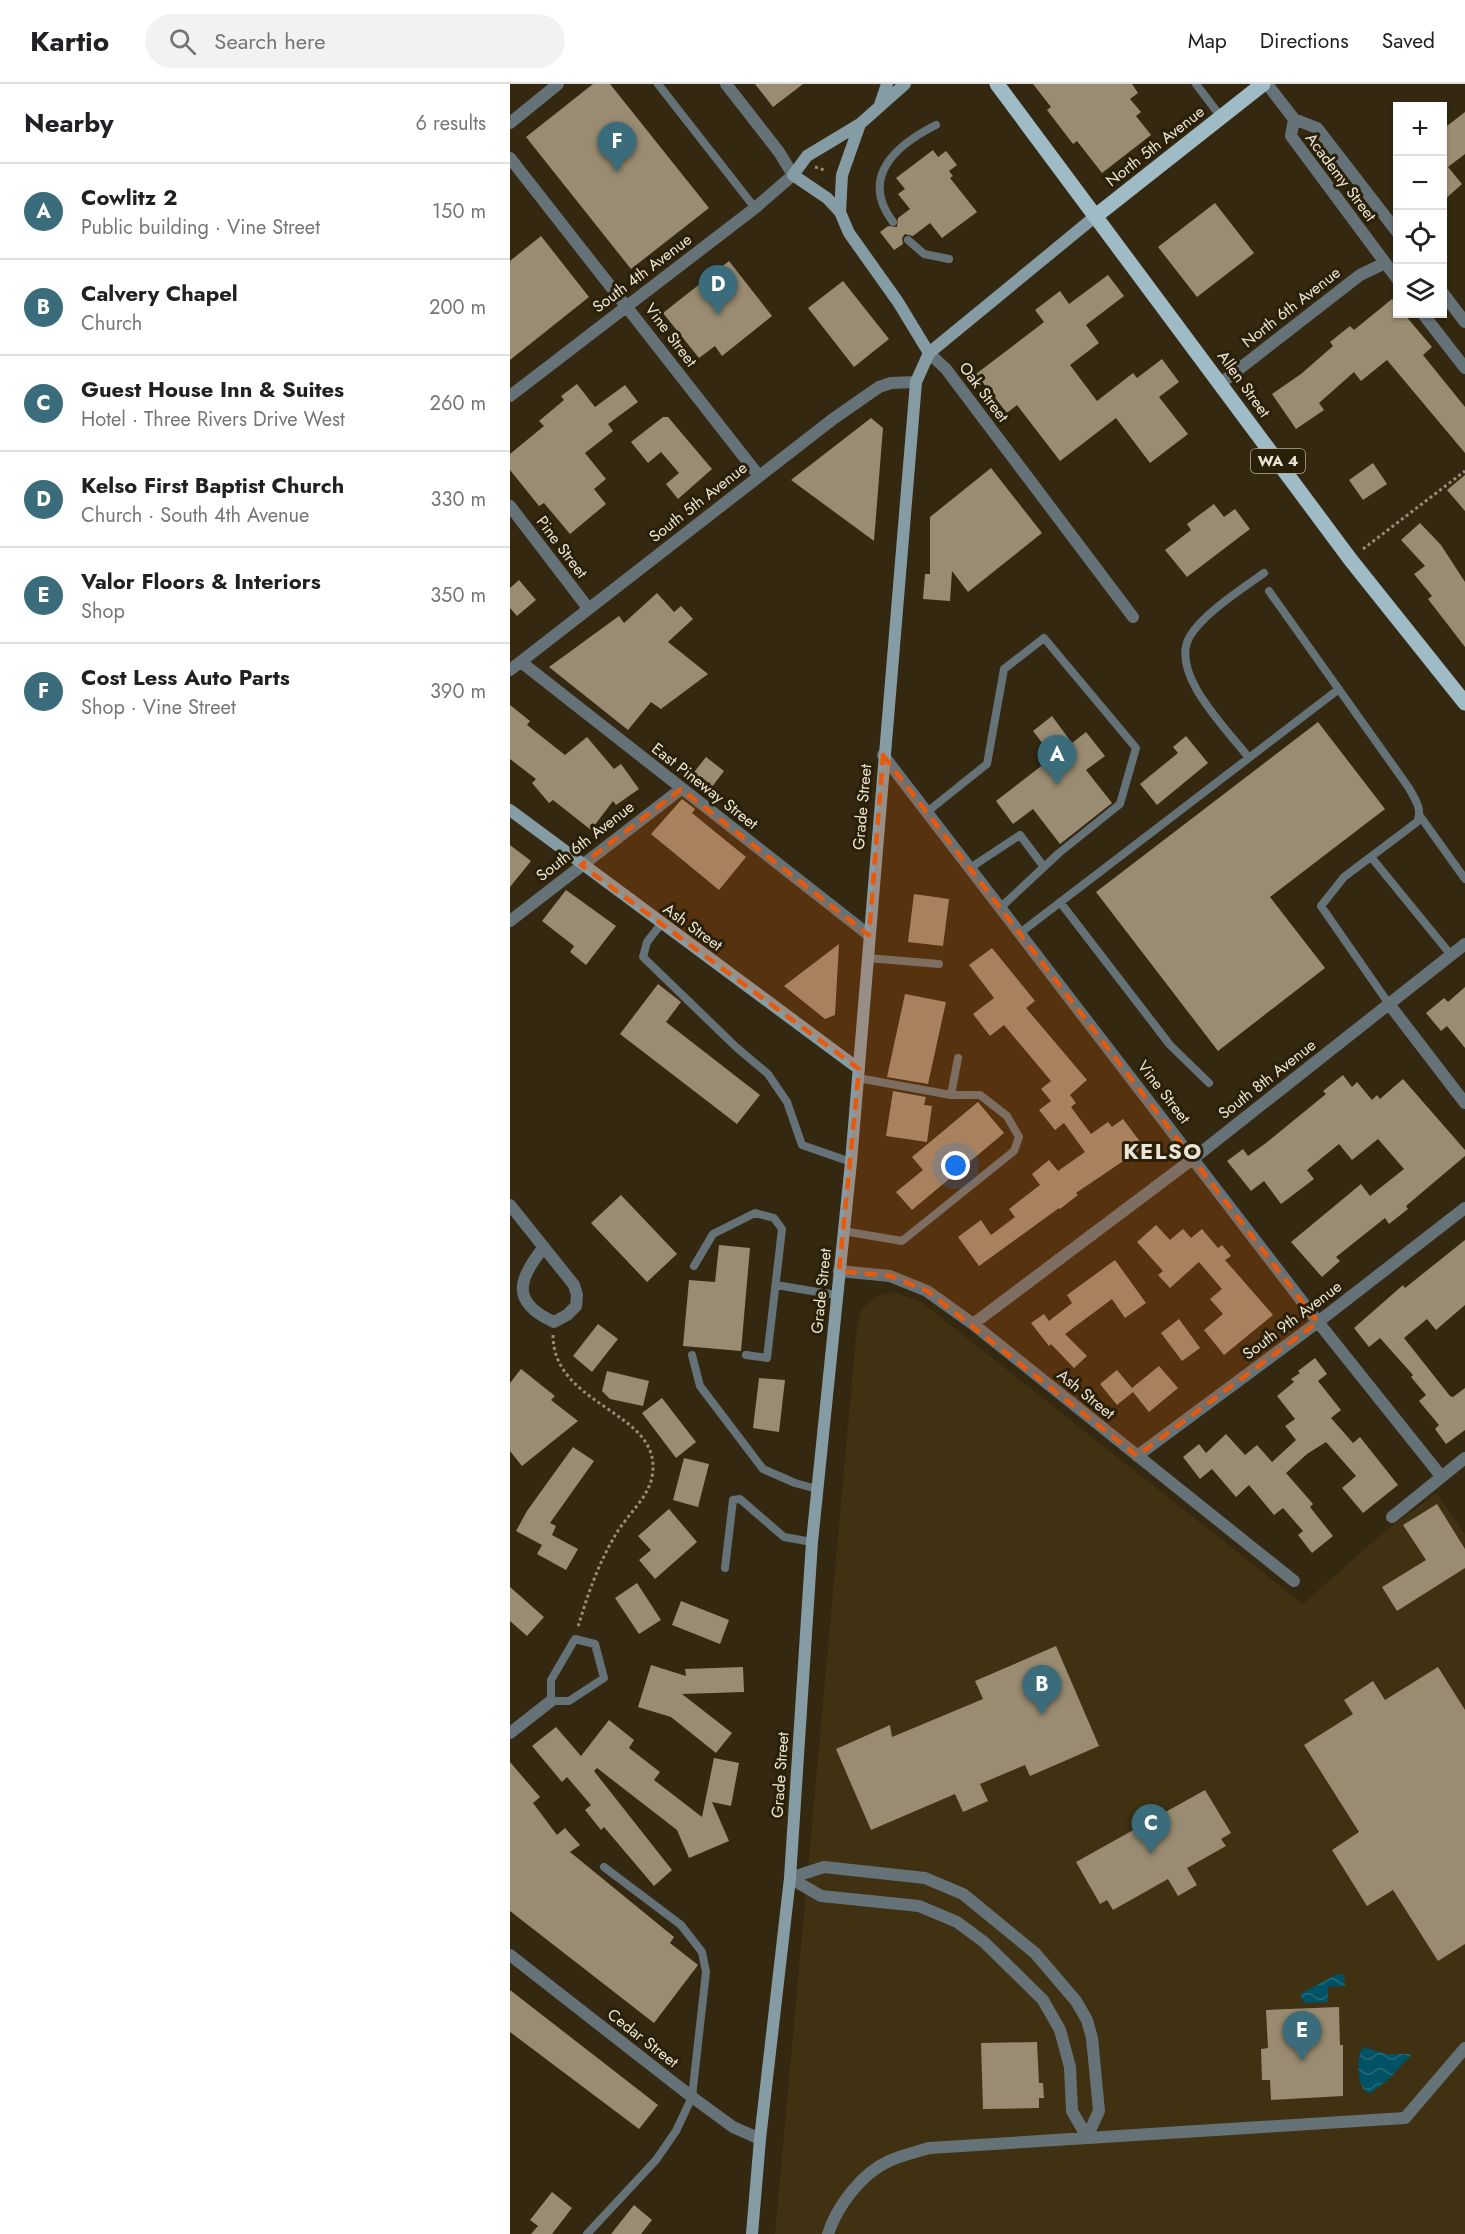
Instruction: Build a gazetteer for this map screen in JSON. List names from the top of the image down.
{
  "streets": {
    "main road": [
      "North 5th Avenue",
      "Allen Street",
      "Oak Street",
      "WA 4",
      "Grade Street",
      "Ash Street"
    ],
    "street": [
      "Academy Street",
      "South 4th Avenue",
      "North 6th Avenue",
      "Vine Street",
      "South 5th Avenue",
      "Pine Street",
      "East Pineway Street",
      "South 6th Avenue",
      "South 8th Avenue",
      "South 9th Avenue",
      "Cedar Street"
    ]
  },
  "crossings": [
    ["North 5th Avenue", "Academy Street"],
    ["North 5th Avenue", "Allen Street"],
    ["Academy Street", "North 6th Avenue"],
    ["South 4th Avenue", "Vine Street"],
    ["North 6th Avenue", "Allen Street"],
    ["Vine Street", "South 5th Avenue"],
    ["Vine Street", "Grade Street"],
    ["Vine Street", "South 8th Avenue"],
    ["Vine Street", "South 9th Avenue"],
    ["Oak Street", "Grade Street"],
    ["South 5th Avenue", "Pine Street"],
    ["South 5th Avenue", "East Pineway Street"],
    ["South 5th Avenue", "Grade Street"],
    ["East Pineway Street", "Grade Street"],
    ["East Pineway Street", "South 6th Avenue"],
    ["Grade Street", "Ash Street"],
    ["Grade Street", "Cedar Street"],
    ["South 6th Avenue", "Ash Street"],
    ["Ash Street", "South 8th Avenue"],
    ["Ash Street", "South 9th Avenue"]
  ],
  "districts": ["KELSO"],
  "page": {
    "header": "Kartio",
    "search": "Search here",
    "nav": ["Map", "Directions", "Saved"],
    "heading": ["Nearby", "6 results"],
    "map_buttons": ["+", "−"],
    "pins": [
      "F",
      "D",
      "A",
      "B",
      "C",
      "E"
    ],
    "list": [
      {
        "mark": "A",
        "name": "Cowlitz 2",
        "note": "Public building · Vine Street",
        "value": "150 m"
      },
      {
        "mark": "B",
        "name": "Calvery Chapel",
        "note": "Church",
        "value": "200 m"
      },
      {
        "mark": "C",
        "name": "Guest House Inn & Suites",
        "note": "Hotel · Three Rivers Drive West",
        "value": "260 m"
      },
      {
        "mark": "D",
        "name": "Kelso First Baptist Church",
        "note": "Church · South 4th Avenue",
        "value": "330 m"
      },
      {
        "mark": "E",
        "name": "Valor Floors & Interiors",
        "note": "Shop",
        "value": "350 m"
      },
      {
        "mark": "F",
        "name": "Cost Less Auto Parts",
        "note": "Shop · Vine Street",
        "value": "390 m"
      }
    ]
  }
}
